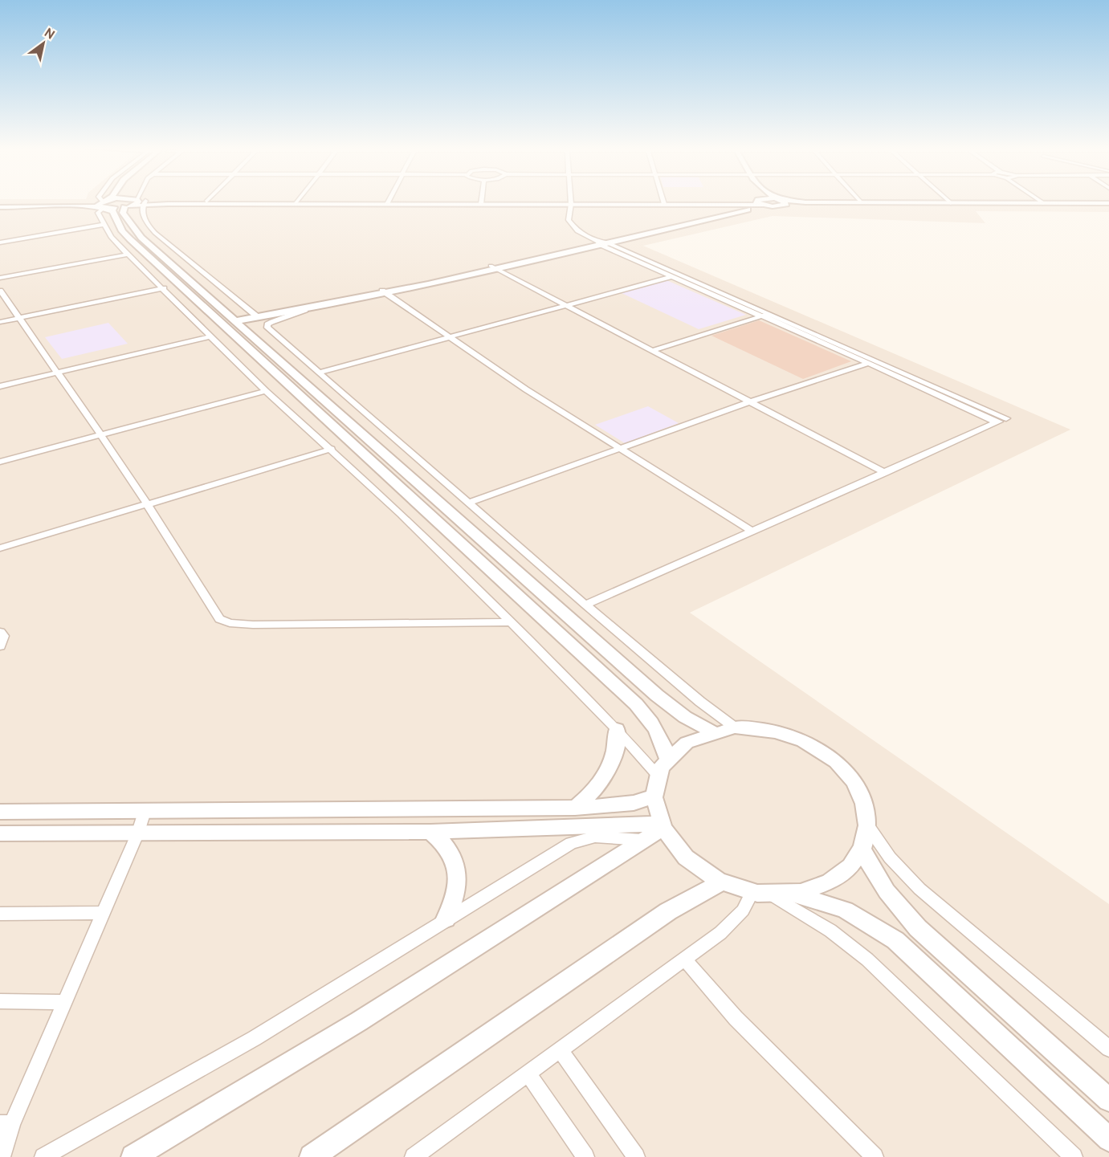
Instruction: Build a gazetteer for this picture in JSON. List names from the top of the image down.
{
  "north": "top right"
}
